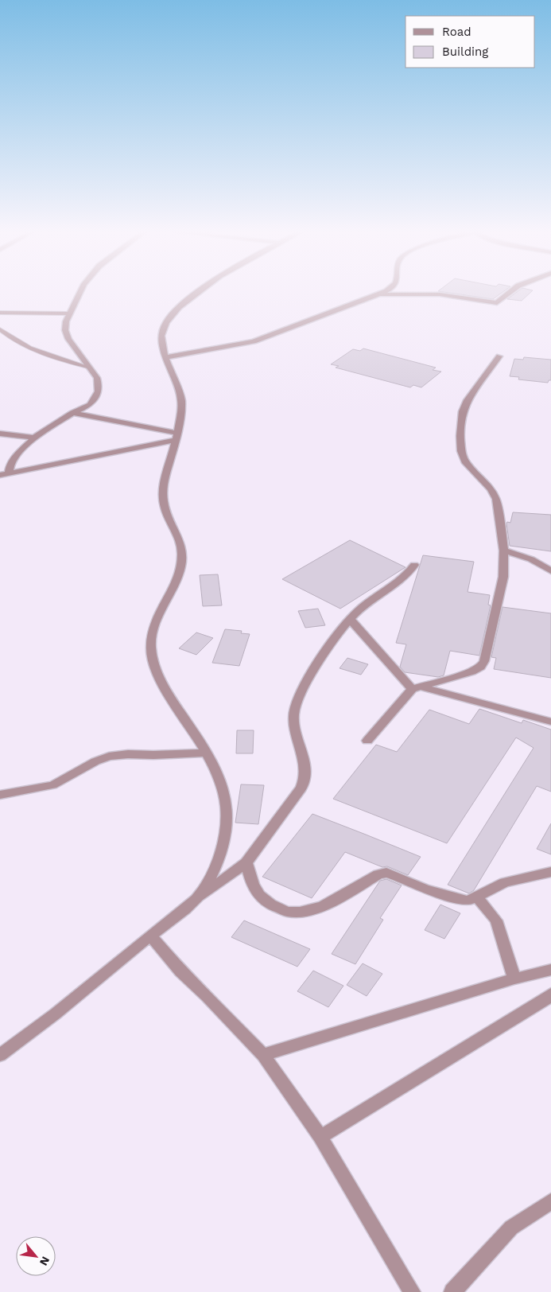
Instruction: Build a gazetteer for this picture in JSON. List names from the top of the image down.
{
  "legend": ["Road", "Building"],
  "north": "bottom right"
}
